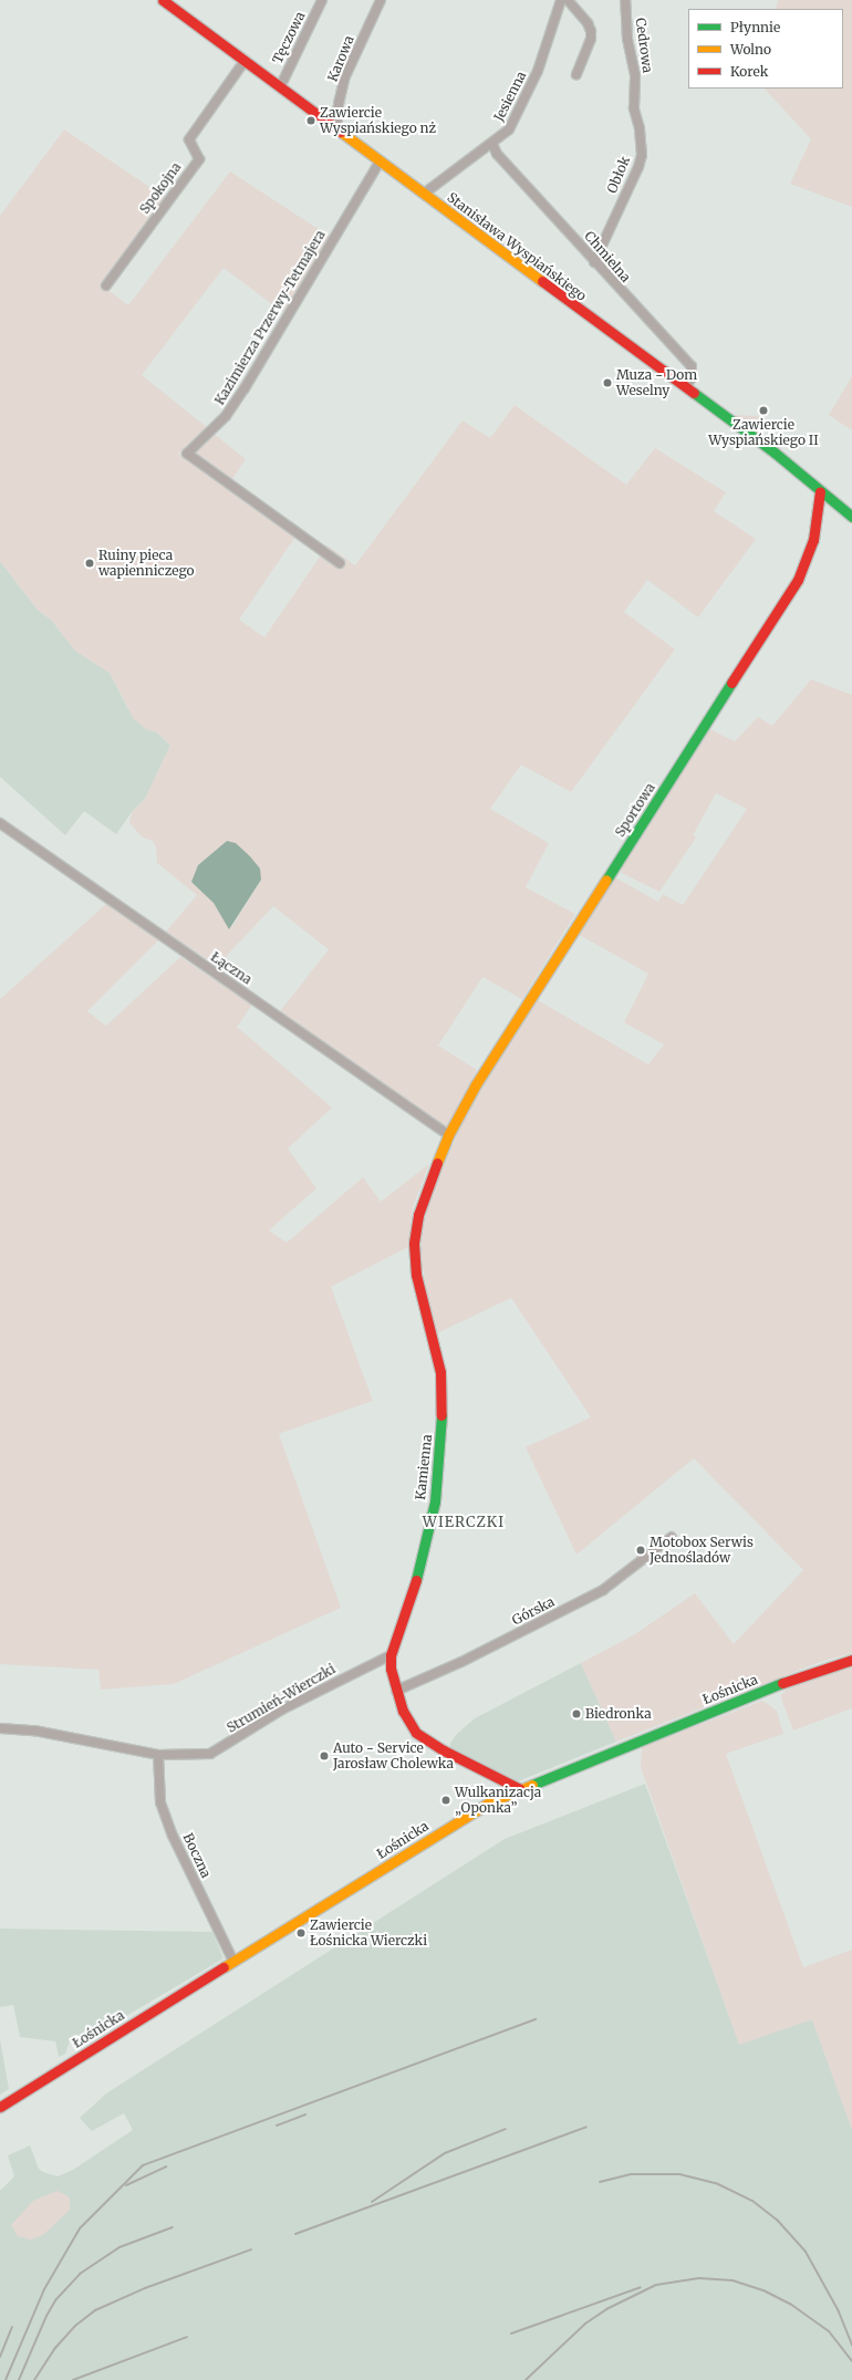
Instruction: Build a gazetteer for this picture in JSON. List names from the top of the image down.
{
  "streets": {
    "street": [
      "Tęczowa",
      "Cedrowa",
      "Karowa",
      "Jesienna",
      "Obłok",
      "Spokojna",
      "Stanisława Wyspiańskiego",
      "Chmielna",
      "Kazimierza Przerwy-Tetmajera",
      "Sportowa",
      "Łączna",
      "Kamienna",
      "Górska",
      "Łośnicka",
      "Strumień-Wierczki",
      "Boczna"
    ]
  },
  "crossings": [
    ["Tęczowa", "Stanisława Wyspiańskiego"],
    ["Cedrowa", "Obłok"],
    ["Karowa", "Stanisława Wyspiańskiego"],
    ["Jesienna", "Stanisława Wyspiańskiego"],
    ["Jesienna", "Chmielna"],
    ["Obłok", "Chmielna"],
    ["Spokojna", "Stanisława Wyspiańskiego"],
    ["Stanisława Wyspiańskiego", "Chmielna"],
    ["Stanisława Wyspiańskiego", "Kazimierza Przerwy-Tetmajera"],
    ["Stanisława Wyspiańskiego", "Sportowa"],
    ["Sportowa", "Łączna"],
    ["Sportowa", "Kamienna"],
    ["Łączna", "Kamienna"],
    ["Kamienna", "Górska"],
    ["Kamienna", "Łośnicka"],
    ["Kamienna", "Strumień-Wierczki"],
    ["Łośnicka", "Boczna"],
    ["Strumień-Wierczki", "Boczna"]
  ],
  "districts": ["WIERCZKI"],
  "places": [
    "Zawiercie Wyspiańskiego nż",
    "Muza - Dom Weselny",
    "Zawiercie Wyspiańskiego II",
    "Ruiny pieca wapienniczego",
    "Motobox Serwis Jednośladów",
    "Biedronka",
    "Auto - Service Jarosław Cholewka",
    "Wulkanizacja „Oponka”",
    "Zawiercie Łośnicka Wierczki"
  ],
  "legend": ["Płynnie", "Wolno", "Korek"]
}
